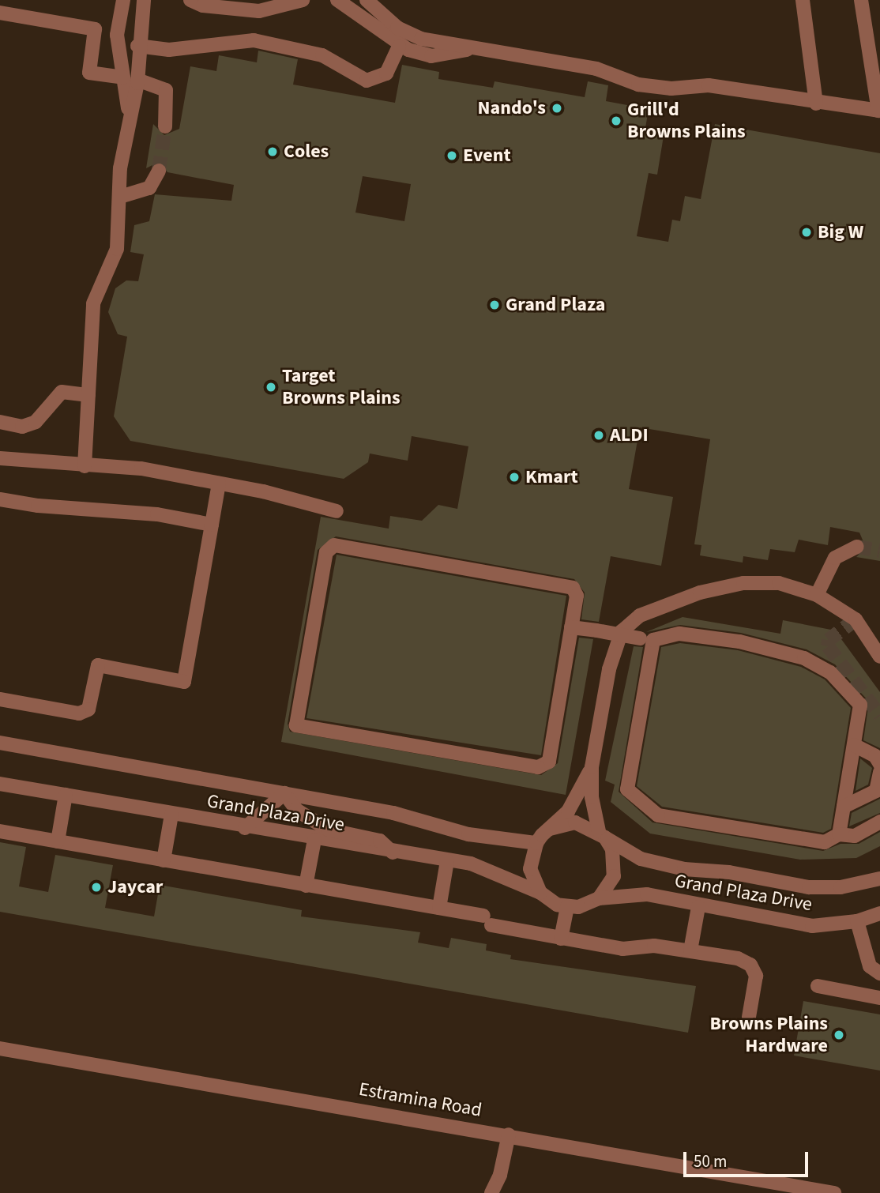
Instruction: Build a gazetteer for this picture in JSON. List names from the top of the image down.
{
  "streets": {
    "street": ["Grand Plaza Drive", "Estramina Road"]
  },
  "places": [
    "Nando's",
    "Grill'd Browns Plains",
    "Coles",
    "Event",
    "Big W",
    "Grand Plaza",
    "Target Browns Plains",
    "ALDI",
    "Kmart",
    "Jaycar",
    "Browns Plains Hardware"
  ],
  "scale_bar": "50 m"
}
